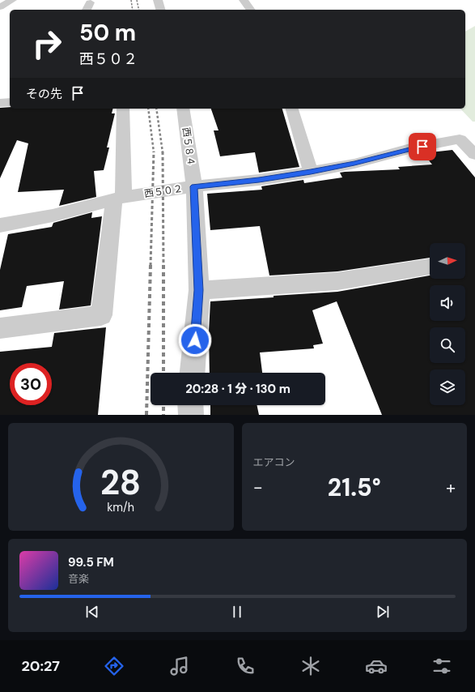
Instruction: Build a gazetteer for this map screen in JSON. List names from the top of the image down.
{
  "streets": {
    "street": ["西５８４", "西５０２"]
  },
  "crossings": [
    ["西５８４", "西５０２"]
  ],
  "north": "right",
  "page": {
    "turn": ["50 m", "西５０２"],
    "then": "その先",
    "limit": "30",
    "trip": "20:28 · 1 分 · 130 m",
    "tile": "エアコン",
    "heat": ["−", "21.5°", "+"],
    "song": ["99.5 FM", "音楽"],
    "tabs": "20:27",
    "gauge": ["28", "km/h"]
  }
}
